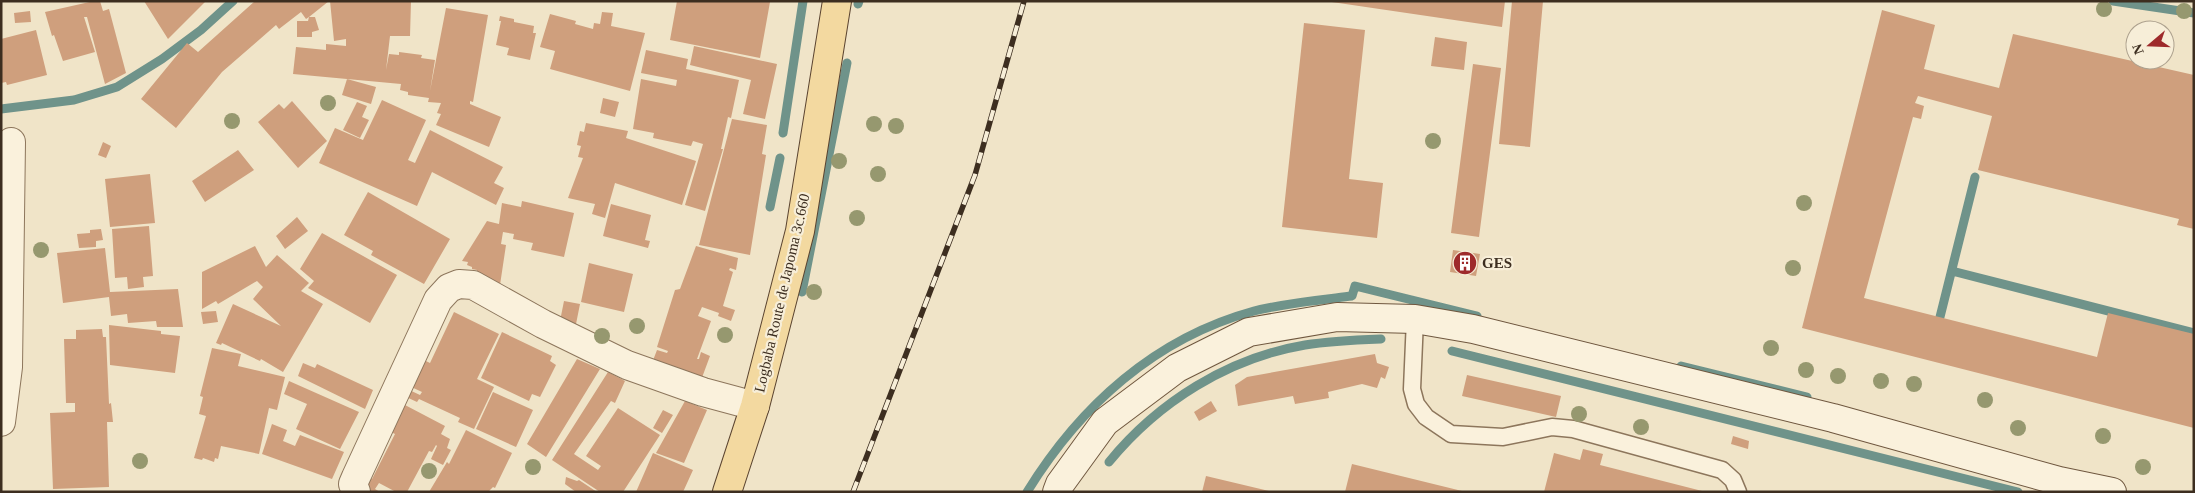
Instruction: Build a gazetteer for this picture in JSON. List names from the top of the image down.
{
  "streets": {
    "main road": ["Logbaba Route de Japoma 3c.660"]
  },
  "places": {
    "building": ["GES"]
  },
  "north": "left"
}
